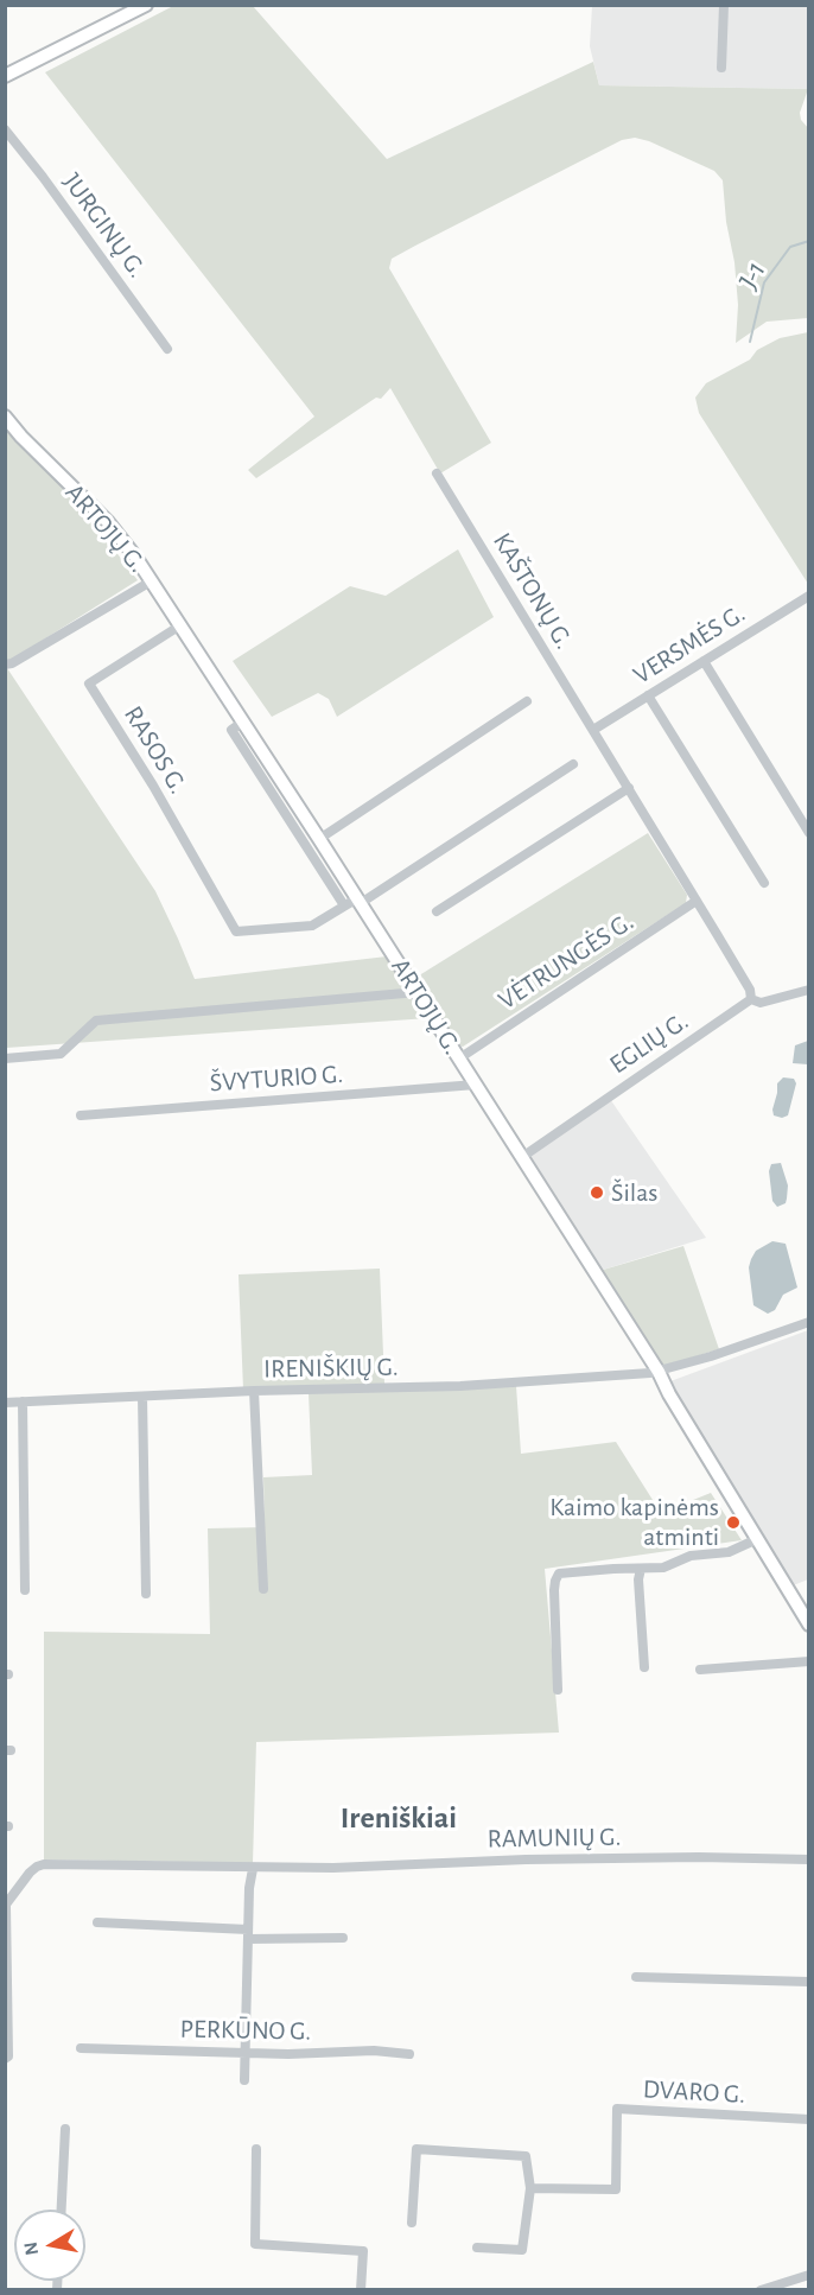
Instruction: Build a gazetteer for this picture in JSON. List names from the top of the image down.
{
  "streets": {
    "main road": ["ARTOJŲ G."],
    "street": [
      "JURGINŲ G.",
      "KAŠTONŲ G.",
      "VERSMĖS G.",
      "RASOS G.",
      "VĖTRUNGĖS G.",
      "EGLIŲ G.",
      "ŠVYTURIO G.",
      "IRENIŠKIŲ G.",
      "RAMUNIŲ G.",
      "PERKŪNO G.",
      "DVARO G."
    ]
  },
  "crossings": [
    ["ARTOJŲ G.", "RASOS G."],
    ["ARTOJŲ G.", "VĖTRUNGĖS G."],
    ["ARTOJŲ G.", "EGLIŲ G."],
    ["ARTOJŲ G.", "ŠVYTURIO G."],
    ["ARTOJŲ G.", "IRENIŠKIŲ G."],
    ["KAŠTONŲ G.", "VERSMĖS G."],
    ["KAŠTONŲ G.", "VĖTRUNGĖS G."],
    ["KAŠTONŲ G.", "EGLIŲ G."]
  ],
  "districts": ["Ireniškiai"],
  "water": ["J-1"],
  "places": ["Šilas", "Kaimo kapinėms atminti"],
  "north": "left"
}
